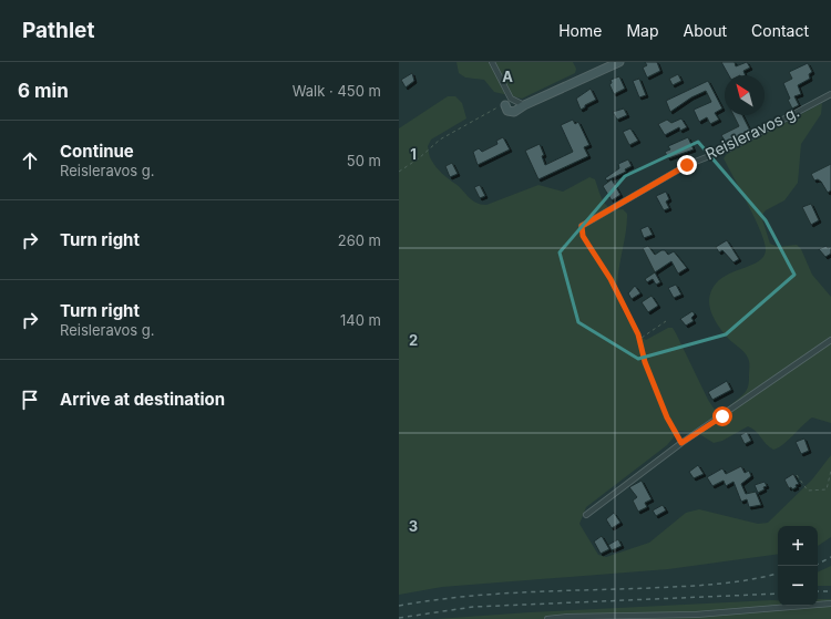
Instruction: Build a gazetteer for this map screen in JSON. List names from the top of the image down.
{
  "streets": {
    "street": ["Reisleravos g."]
  },
  "north": "top left",
  "page": {
    "header": "Pathlet",
    "nav": [
      "Home",
      "Map",
      "About",
      "Contact"
    ],
    "heading": ["6 min", "Walk · 450 m"],
    "list": [
      ["Continue", "Reisleravos g.", "50 m"],
      ["Turn right", "260 m"],
      ["Turn right", "Reisleravos g.", "140 m"],
      "Arrive at destination"
    ],
    "map_buttons": ["+", "−"]
  },
  "grid": {
    "columns": ["A"],
    "rows": ["1", "2", "3"]
  }
}
